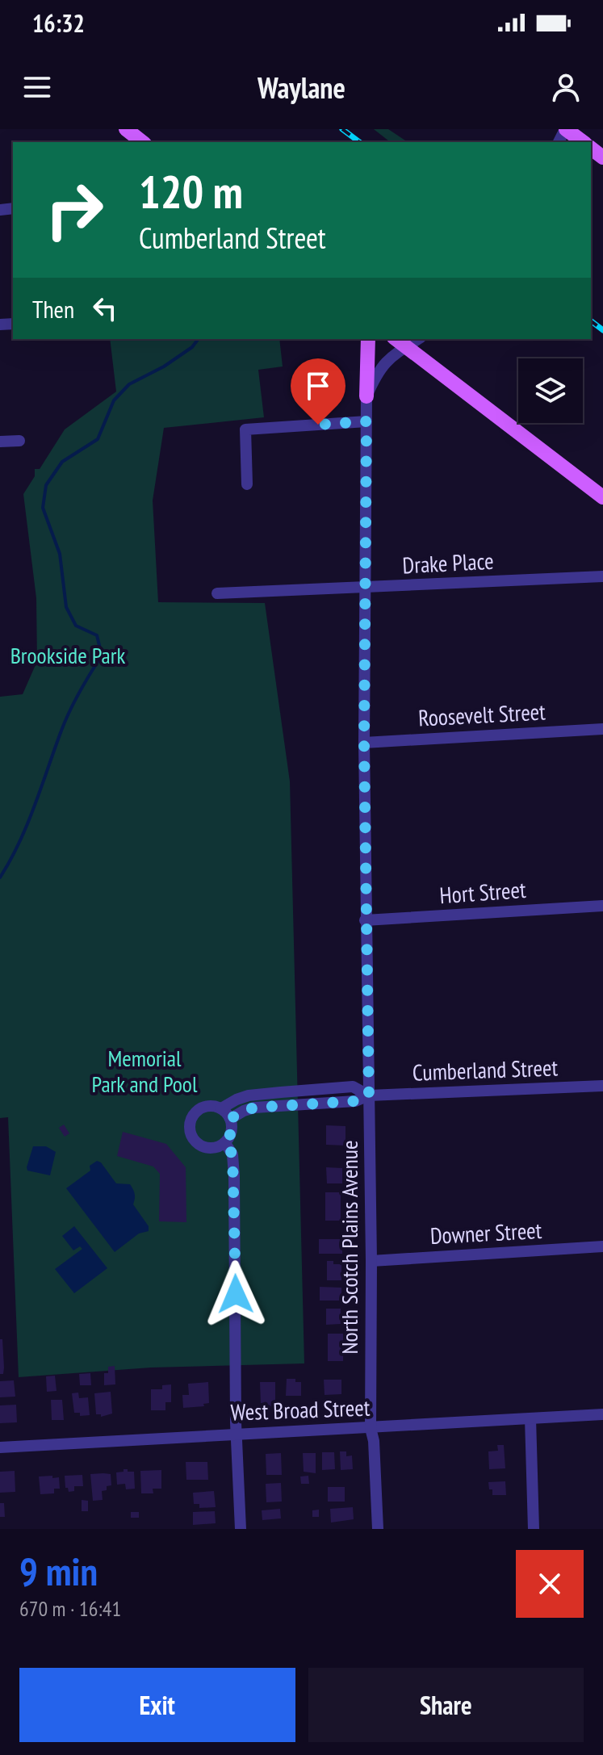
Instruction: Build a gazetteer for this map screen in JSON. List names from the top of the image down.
{
  "streets": {
    "street": [
      "Drake Place",
      "Roosevelt Street",
      "Hort Street",
      "Cumberland Street",
      "Downer Street",
      "North Scotch Plains Avenue",
      "West Broad Street"
    ]
  },
  "crossings": [
    ["Drake Place", "North Scotch Plains Avenue"],
    ["Roosevelt Street", "North Scotch Plains Avenue"],
    ["Hort Street", "North Scotch Plains Avenue"],
    ["Cumberland Street", "North Scotch Plains Avenue"],
    ["Downer Street", "North Scotch Plains Avenue"],
    ["North Scotch Plains Avenue", "West Broad Street"]
  ],
  "parks": ["Brookside Park", "Memorial Park and Pool"],
  "page": {
    "status": "16:32",
    "header": "Waylane",
    "turn": ["120 m", "Cumberland Street"],
    "then": "Then",
    "heading": ["9 min", "670 m · 16:41"],
    "buttons": ["Exit", "Share"]
  }
}
